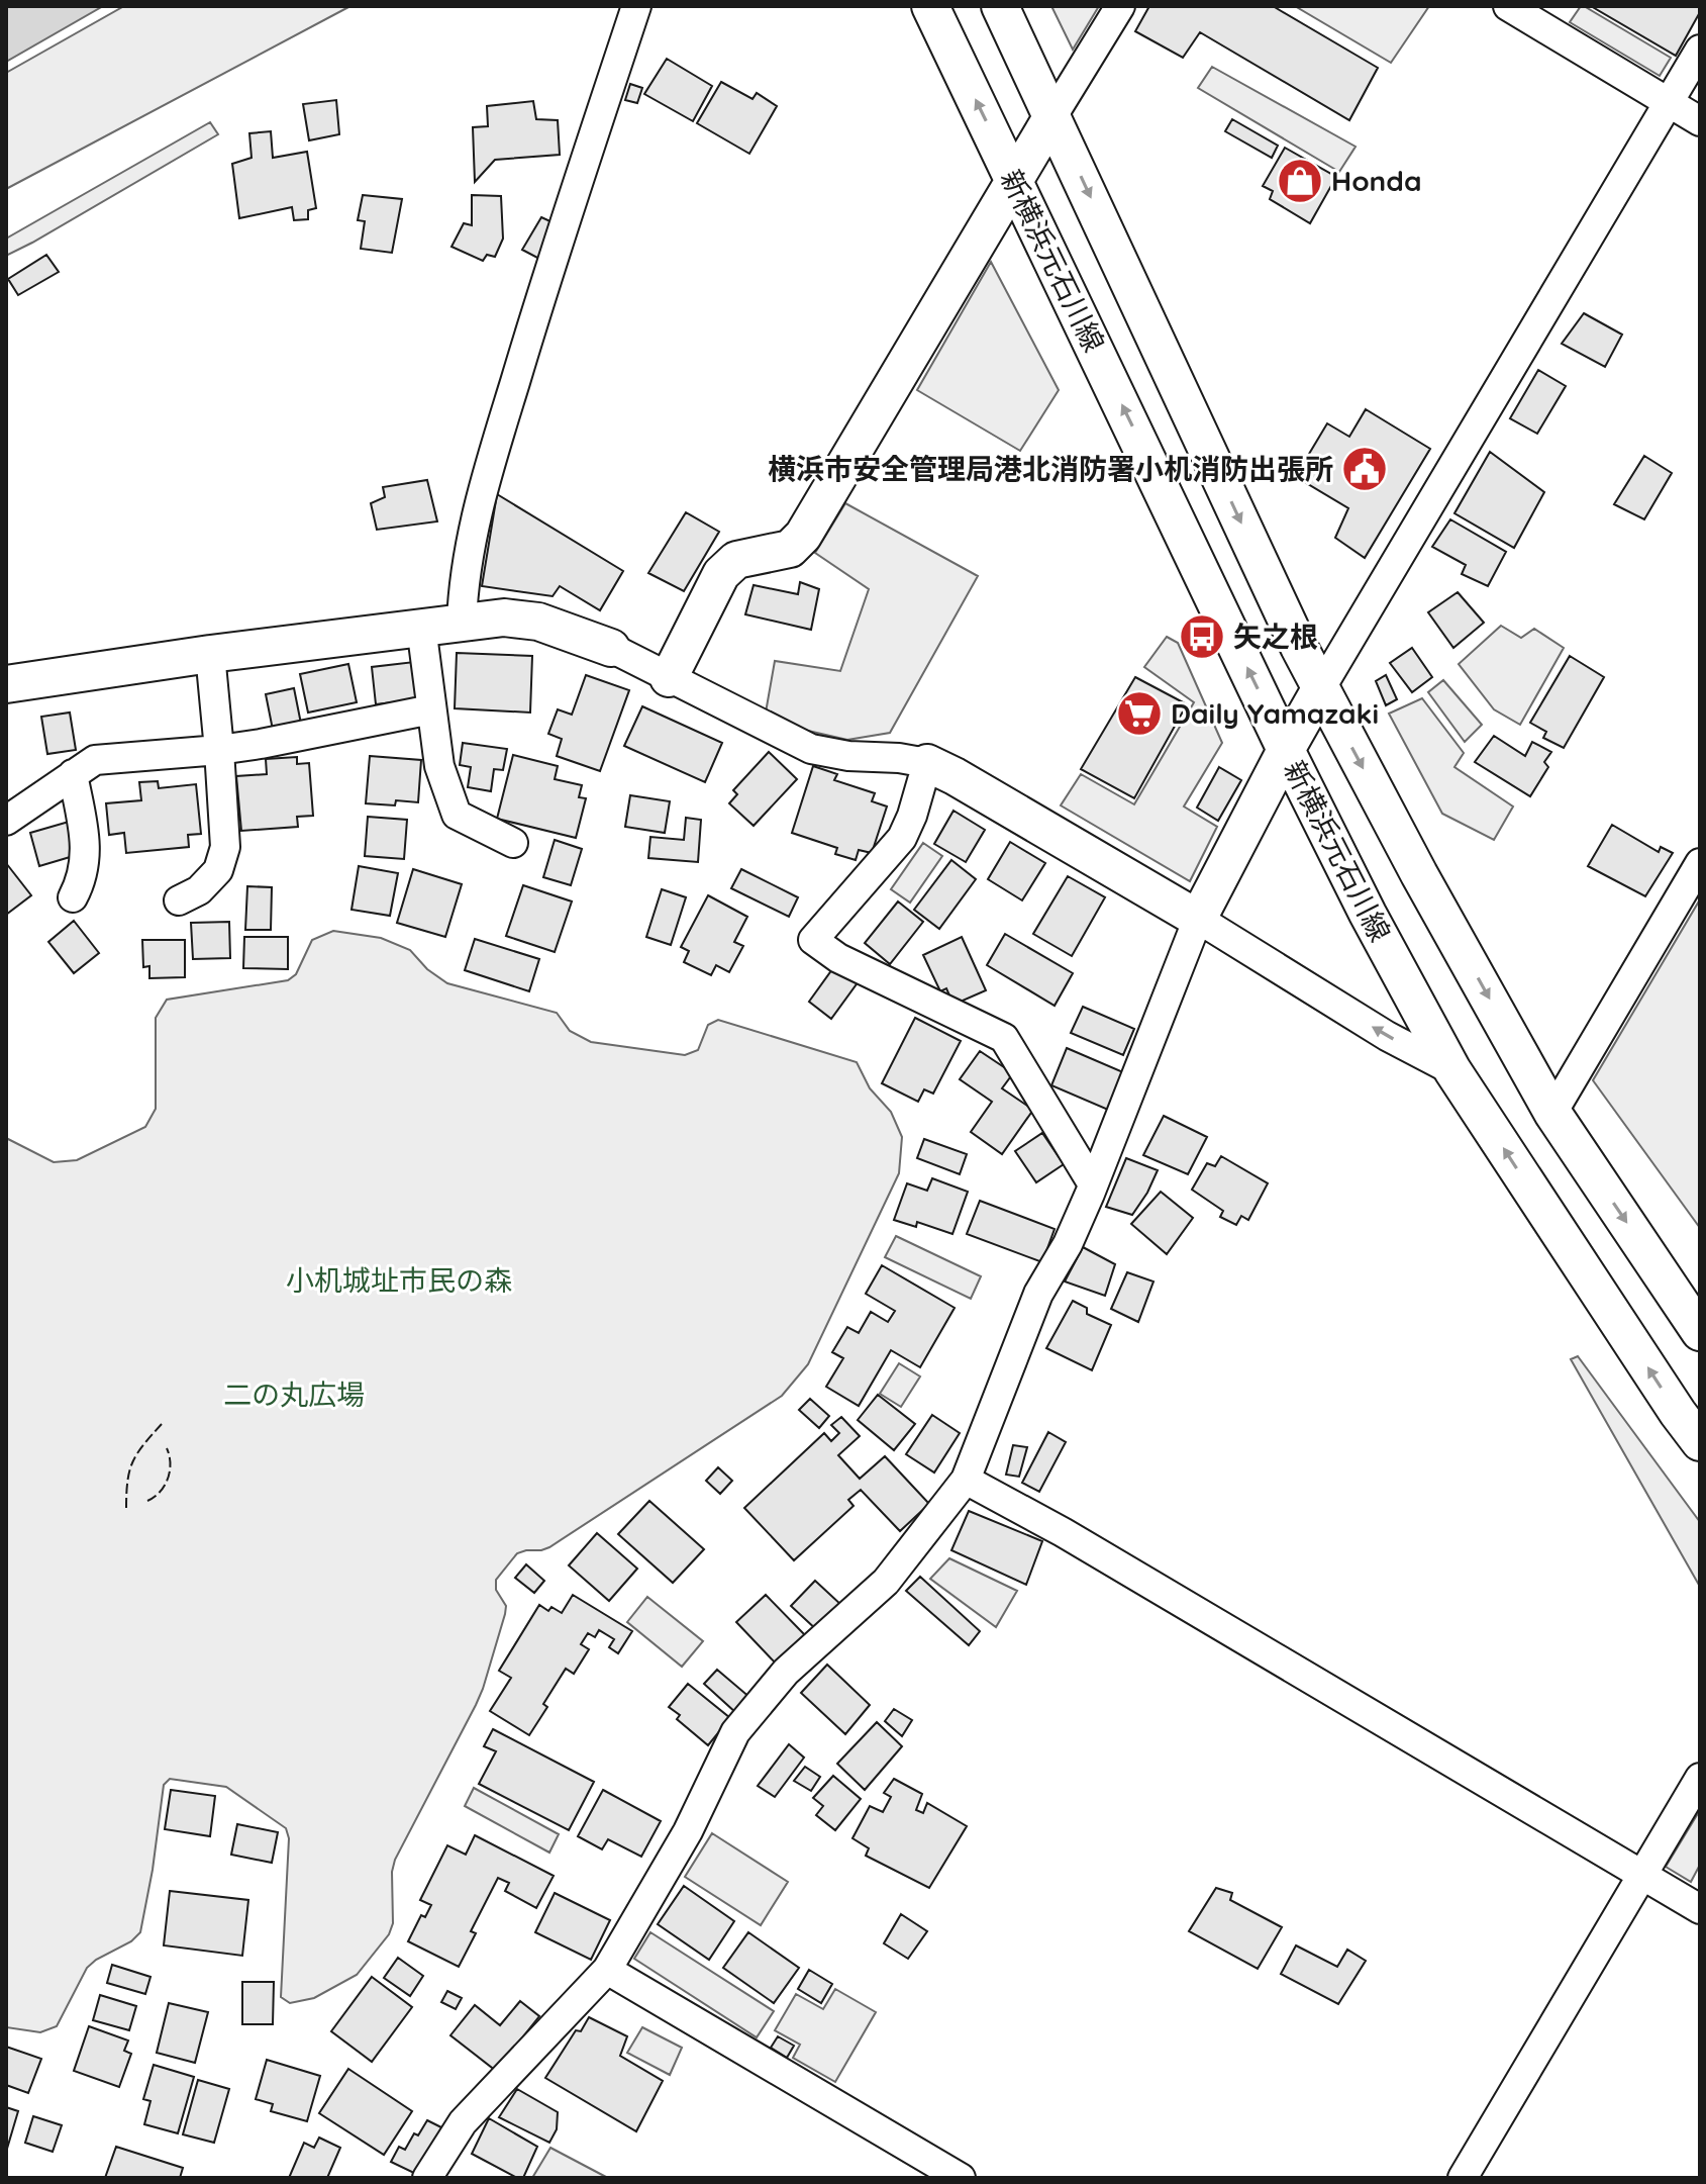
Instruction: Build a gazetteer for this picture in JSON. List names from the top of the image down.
{
  "streets": {
    "street": ["新横浜元石川線"]
  },
  "parks": ["小机城址市民の森", "二の丸広場"],
  "places": {
    "shop": ["Honda"],
    "public building": ["横浜市安全管理局港北消防署小机消防出張所"],
    "bus stop": ["矢之根"],
    "supermarket": ["Daily Yamazaki"]
  }
}
